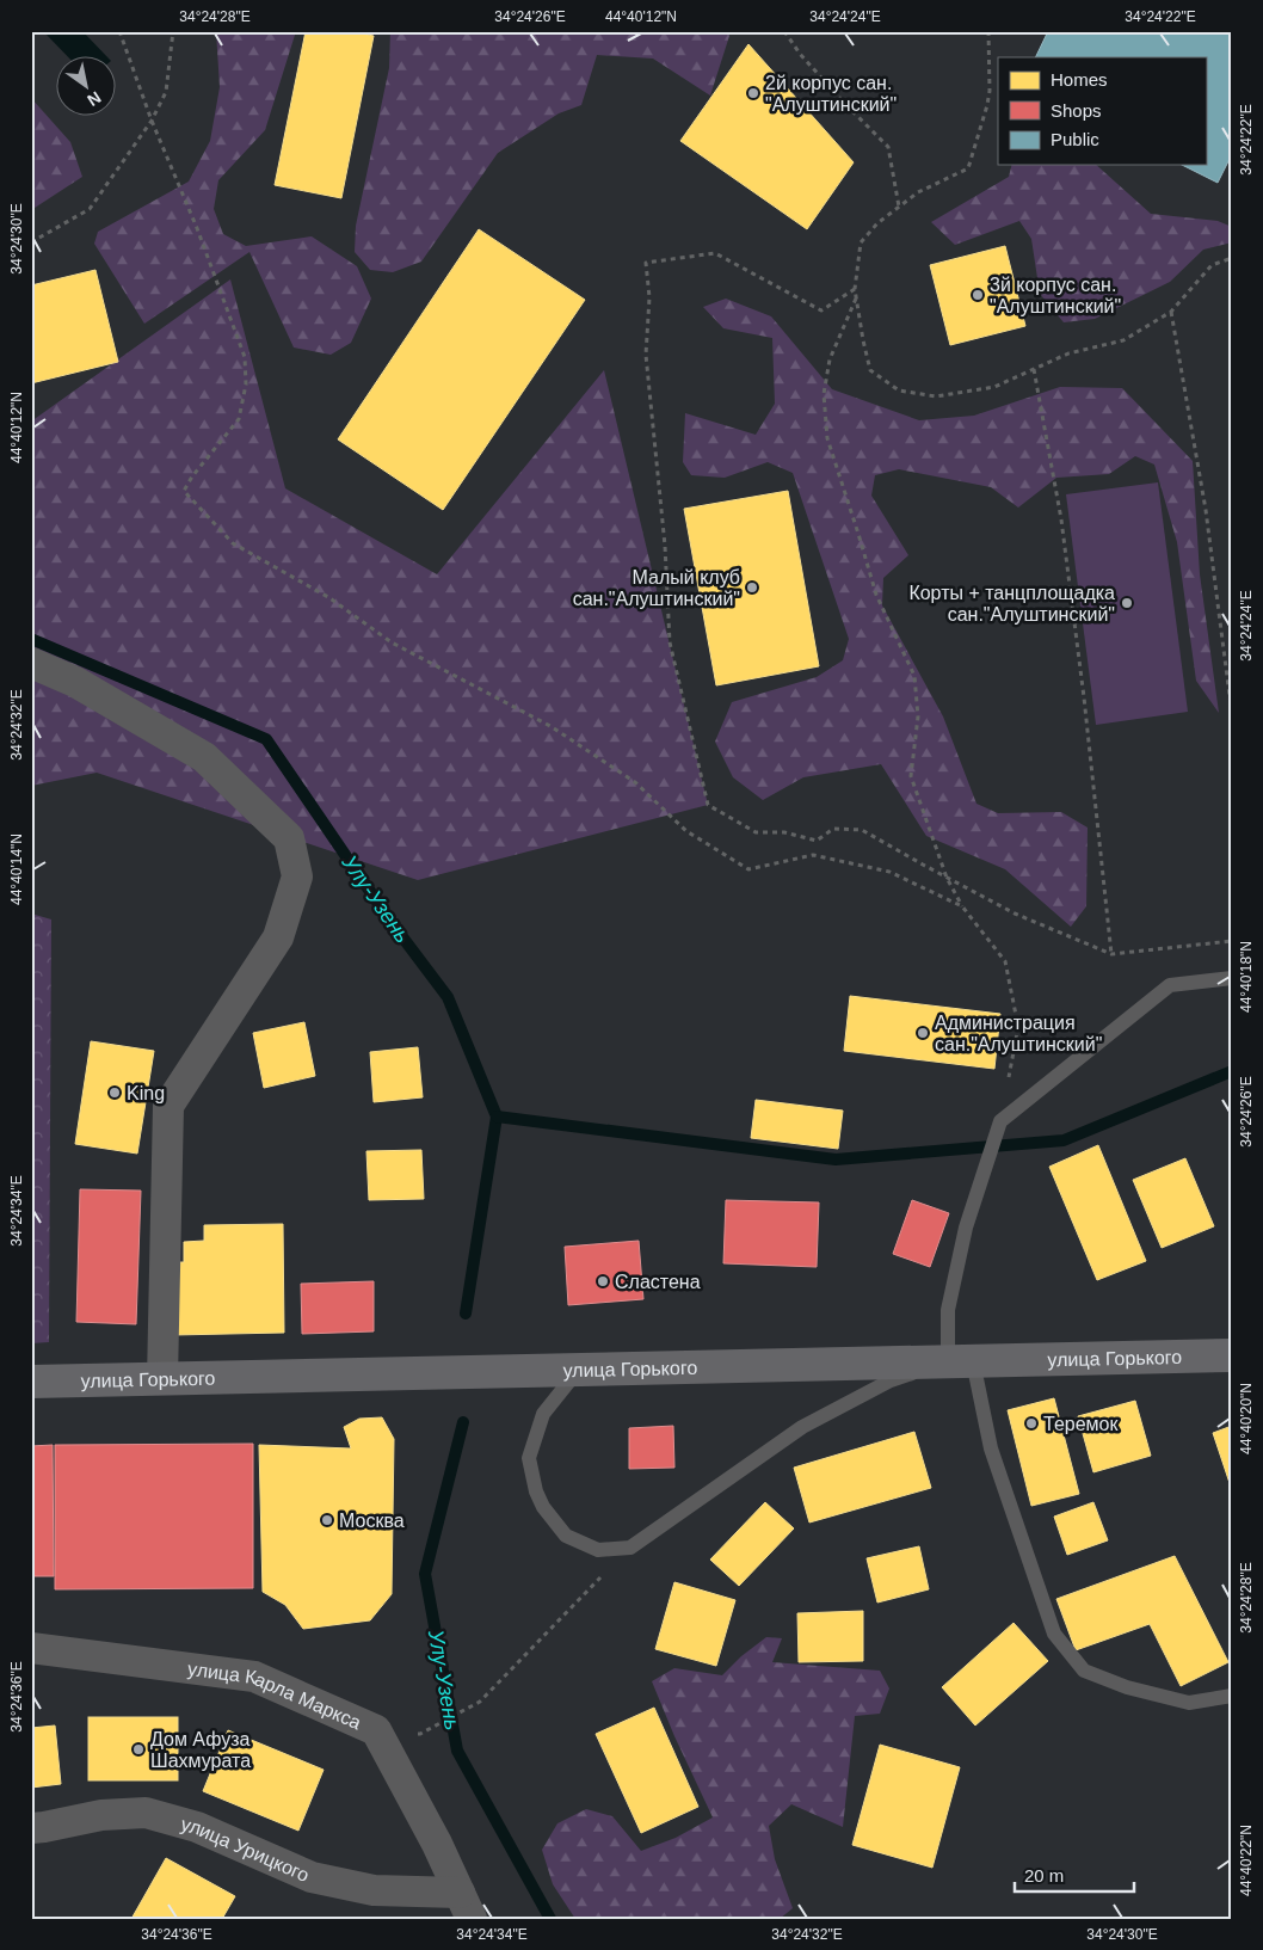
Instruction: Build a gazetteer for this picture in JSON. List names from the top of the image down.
{
  "streets": {
    "main road": ["улица Горького"],
    "street": ["улица Карла Маркса", "улица Урицкого"]
  },
  "crossings": [
    ["улица Карла Маркса", "улица Урицкого"]
  ],
  "water": ["Улу-Узень"],
  "places": [
    "2й корпус сан. \"Алуштинский\"",
    "3й корпус сан. \"Алуштинский\"",
    "Малый клуб сан.\"Алуштинский\"",
    "Корты + танцплощадка сан.\"Алуштинский\"",
    "Администрация сан.\"Алуштинский\"",
    "King",
    "Сластена",
    "Теремок",
    "Москва",
    "Дом Афуза Шахмурата"
  ],
  "legend": ["Homes", "Shops", "Public"],
  "scale_bar": "20 m",
  "north": "bottom right",
  "coordinates": [
    "34°24'28\"E",
    "34°24'26\"E",
    "44°40'12\"N",
    "34°24'24\"E",
    "34°24'22\"E",
    "34°24'30\"E",
    "34°24'32\"E",
    "44°40'14\"N",
    "44°40'18\"N",
    "34°24'34\"E",
    "44°40'20\"N",
    "34°24'36\"E",
    "44°40'22\"N"
  ]
}
